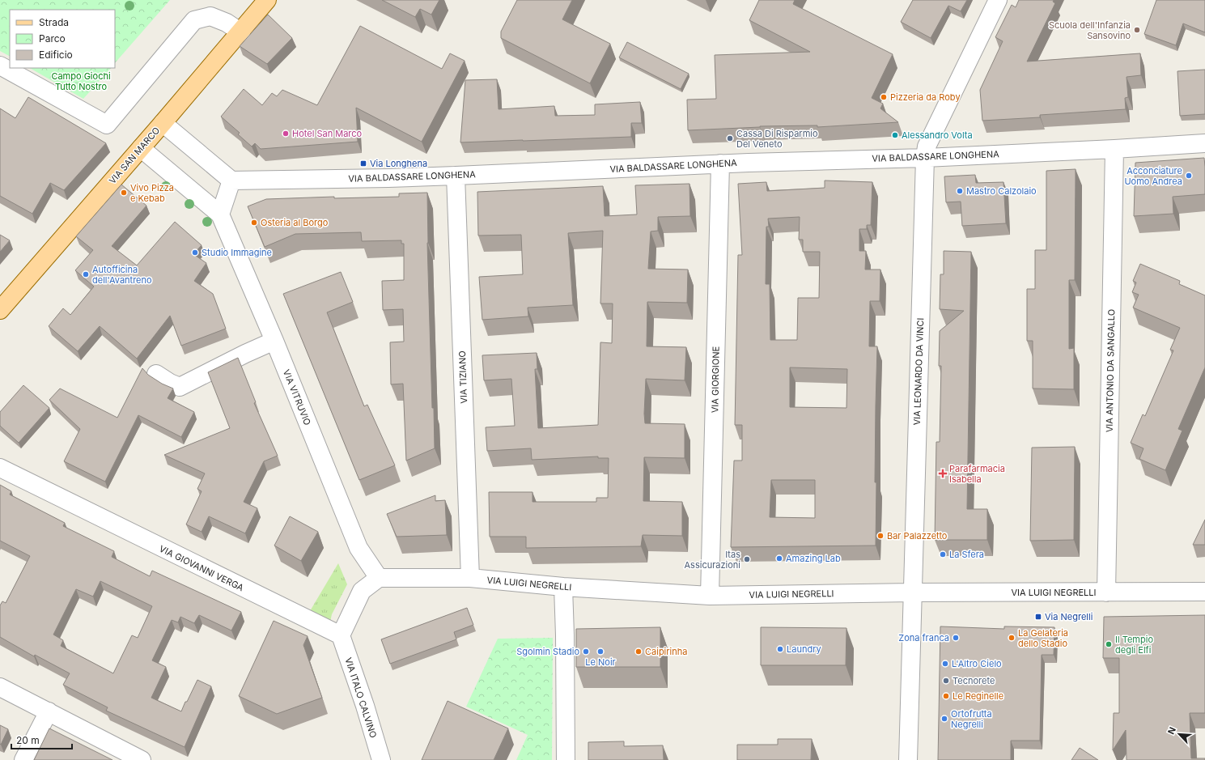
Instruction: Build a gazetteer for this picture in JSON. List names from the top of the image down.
{
  "streets": {
    "main road": ["VIA SAN MARCO"],
    "street": [
      "VIA BALDASSARE LONGHENA",
      "VIA ANTONIO DA SANGALLO",
      "VIA LEONARDO DA VINCI",
      "VIA TIZIANO",
      "VIA GIORGIONE",
      "VIA VITRUVIO",
      "VIA GIOVANNI VERGA",
      "VIA LUIGI NEGRELLI",
      "VIA ITALO CALVINO"
    ]
  },
  "crossings": [
    ["VIA SAN MARCO", "VIA VITRUVIO"],
    ["VIA BALDASSARE LONGHENA", "VIA ANTONIO DA SANGALLO"],
    ["VIA BALDASSARE LONGHENA", "VIA LEONARDO DA VINCI"],
    ["VIA BALDASSARE LONGHENA", "VIA TIZIANO"],
    ["VIA BALDASSARE LONGHENA", "VIA GIORGIONE"],
    ["VIA ANTONIO DA SANGALLO", "VIA LUIGI NEGRELLI"],
    ["VIA LEONARDO DA VINCI", "VIA LUIGI NEGRELLI"],
    ["VIA TIZIANO", "VIA LUIGI NEGRELLI"],
    ["VIA GIORGIONE", "VIA LUIGI NEGRELLI"],
    ["VIA VITRUVIO", "VIA LUIGI NEGRELLI"],
    ["VIA GIOVANNI VERGA", "VIA ITALO CALVINO"]
  ],
  "parks": ["Campo Giochi Tutto Nostro"],
  "places": {
    "other": [
      "Scuola dell'Infanzia Sansovino",
      "Pizzeria da Roby",
      "Hotel San Marco",
      "Alessandro Volta",
      "Cassa Di Risparmio Del Veneto",
      "Acconciature Uomo Andrea",
      "Mastro Calzolaio",
      "Vivo Pizza e Kebab",
      "Osteria al Borgo",
      "Studio Immagine",
      "Autofficina dell'Avantreno",
      "Bar Palazzetto",
      "La Sfera",
      "Amazing Lab",
      "Itas Assicurazioni",
      "Zona franca",
      "La Gelateria dello Stadio",
      "Il Tempio degli Elfi",
      "Laundry",
      "Sgolmin Stadio",
      "Le Noir",
      "Caipirinha",
      "L'Altro Cielo",
      "Tecnorete",
      "Le Reginelle",
      "Ortofrutta Negrelli"
    ],
    "transit": ["Via Longhena", "Via Negrelli"],
    "health": ["Parafarmacia Isabella"]
  },
  "legend": ["Strada", "Parco", "Edificio"],
  "scale_bar": "20 m",
  "north": "top left"
}
